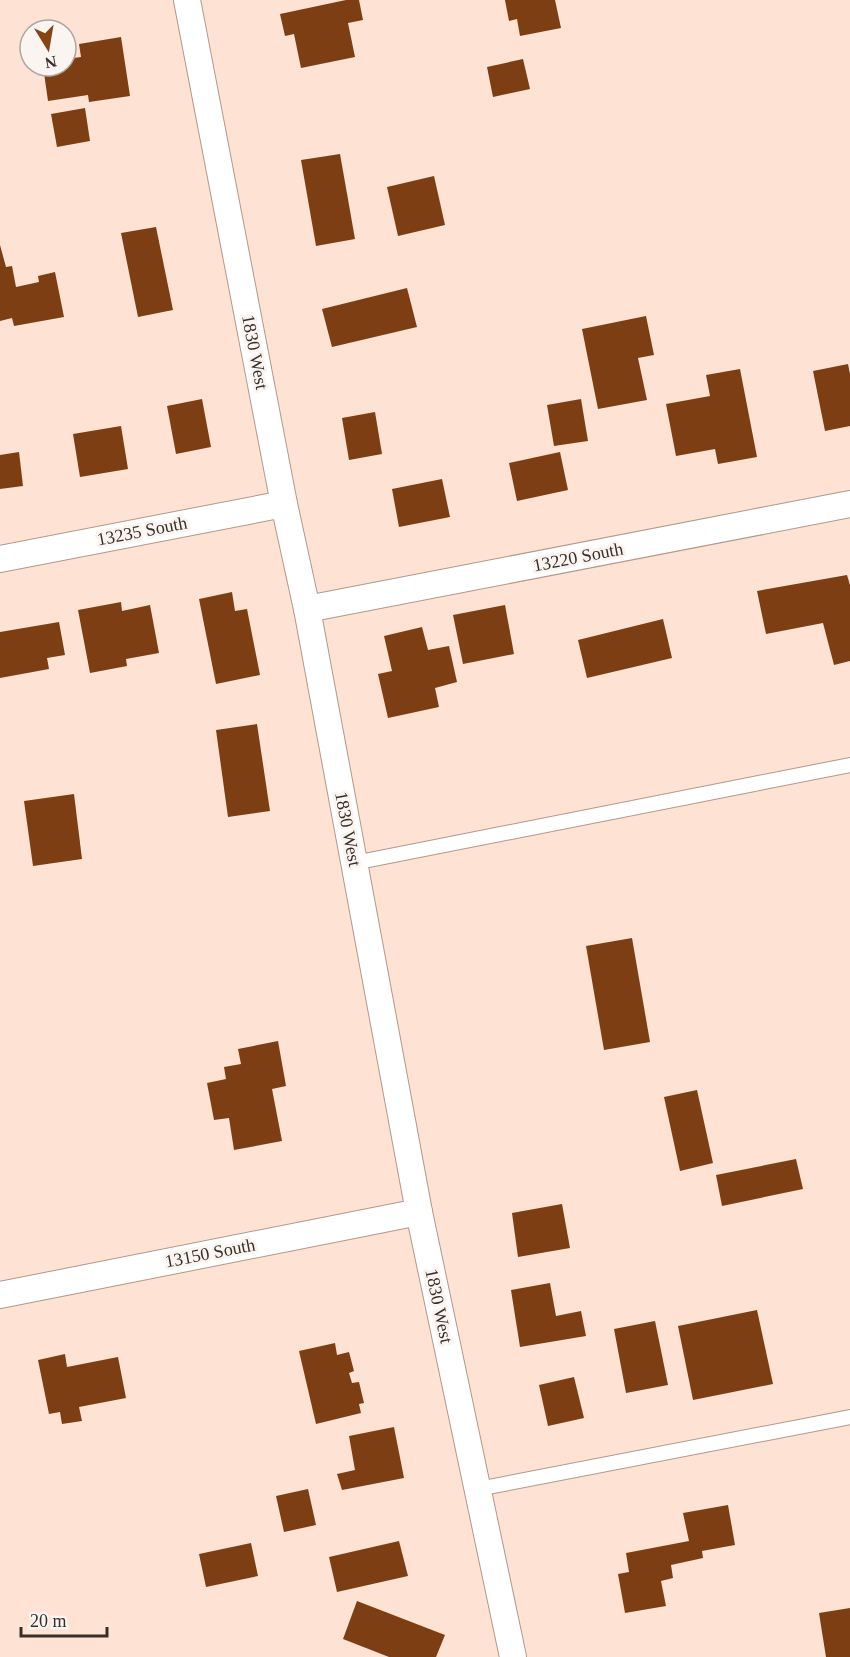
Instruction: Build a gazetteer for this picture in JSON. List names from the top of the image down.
{
  "streets": {
    "street": [
      "1830 West",
      "13235 South",
      "13220 South",
      "13150 South"
    ]
  },
  "crossings": [
    ["1830 West", "13235 South"],
    ["1830 West", "13220 South"],
    ["1830 West", "13150 South"]
  ],
  "scale_bar": "20 m",
  "north": "bottom"
}
